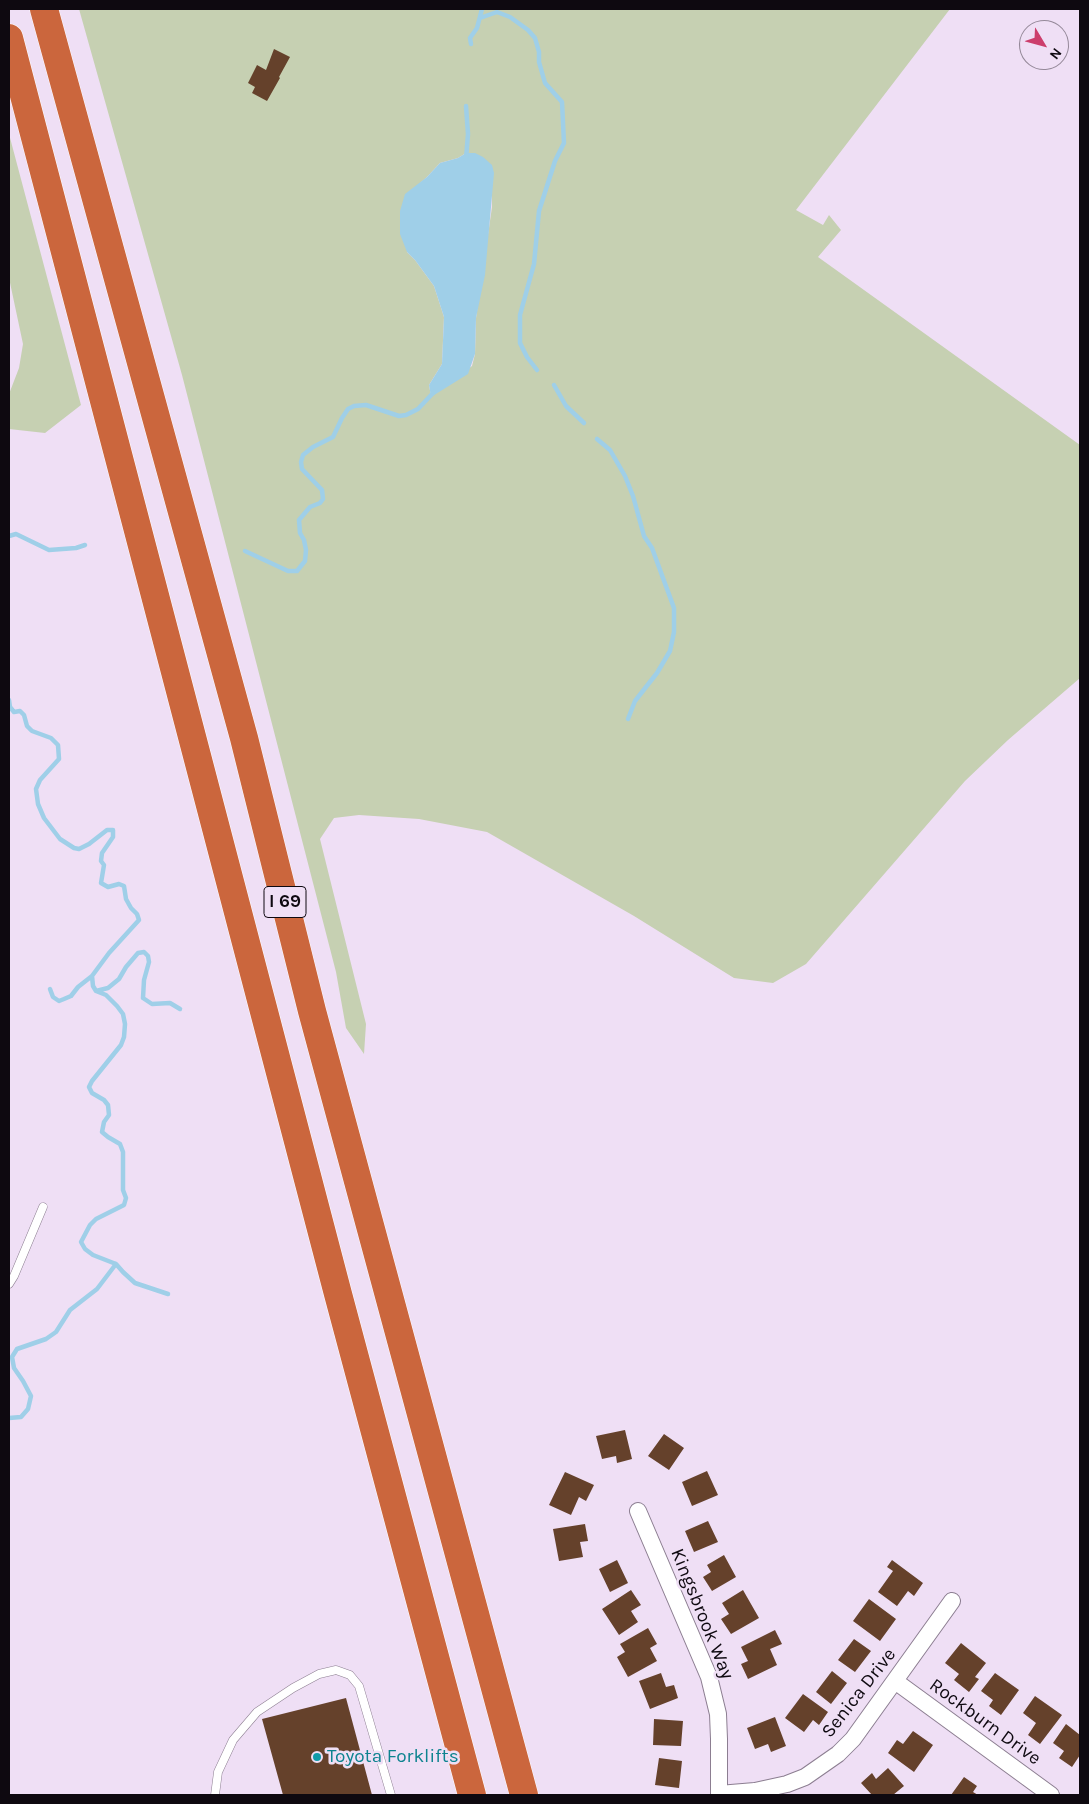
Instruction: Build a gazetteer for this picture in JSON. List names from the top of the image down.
{
  "streets": {
    "highway": ["I 69"],
    "street": ["Kingsbrook Way", "Senica Drive", "Rockburn Drive"]
  },
  "crossings": [
    ["Kingsbrook Way", "Senica Drive"],
    ["Senica Drive", "Rockburn Drive"]
  ],
  "places": ["Toyota Forklifts"],
  "north": "bottom right"
}
